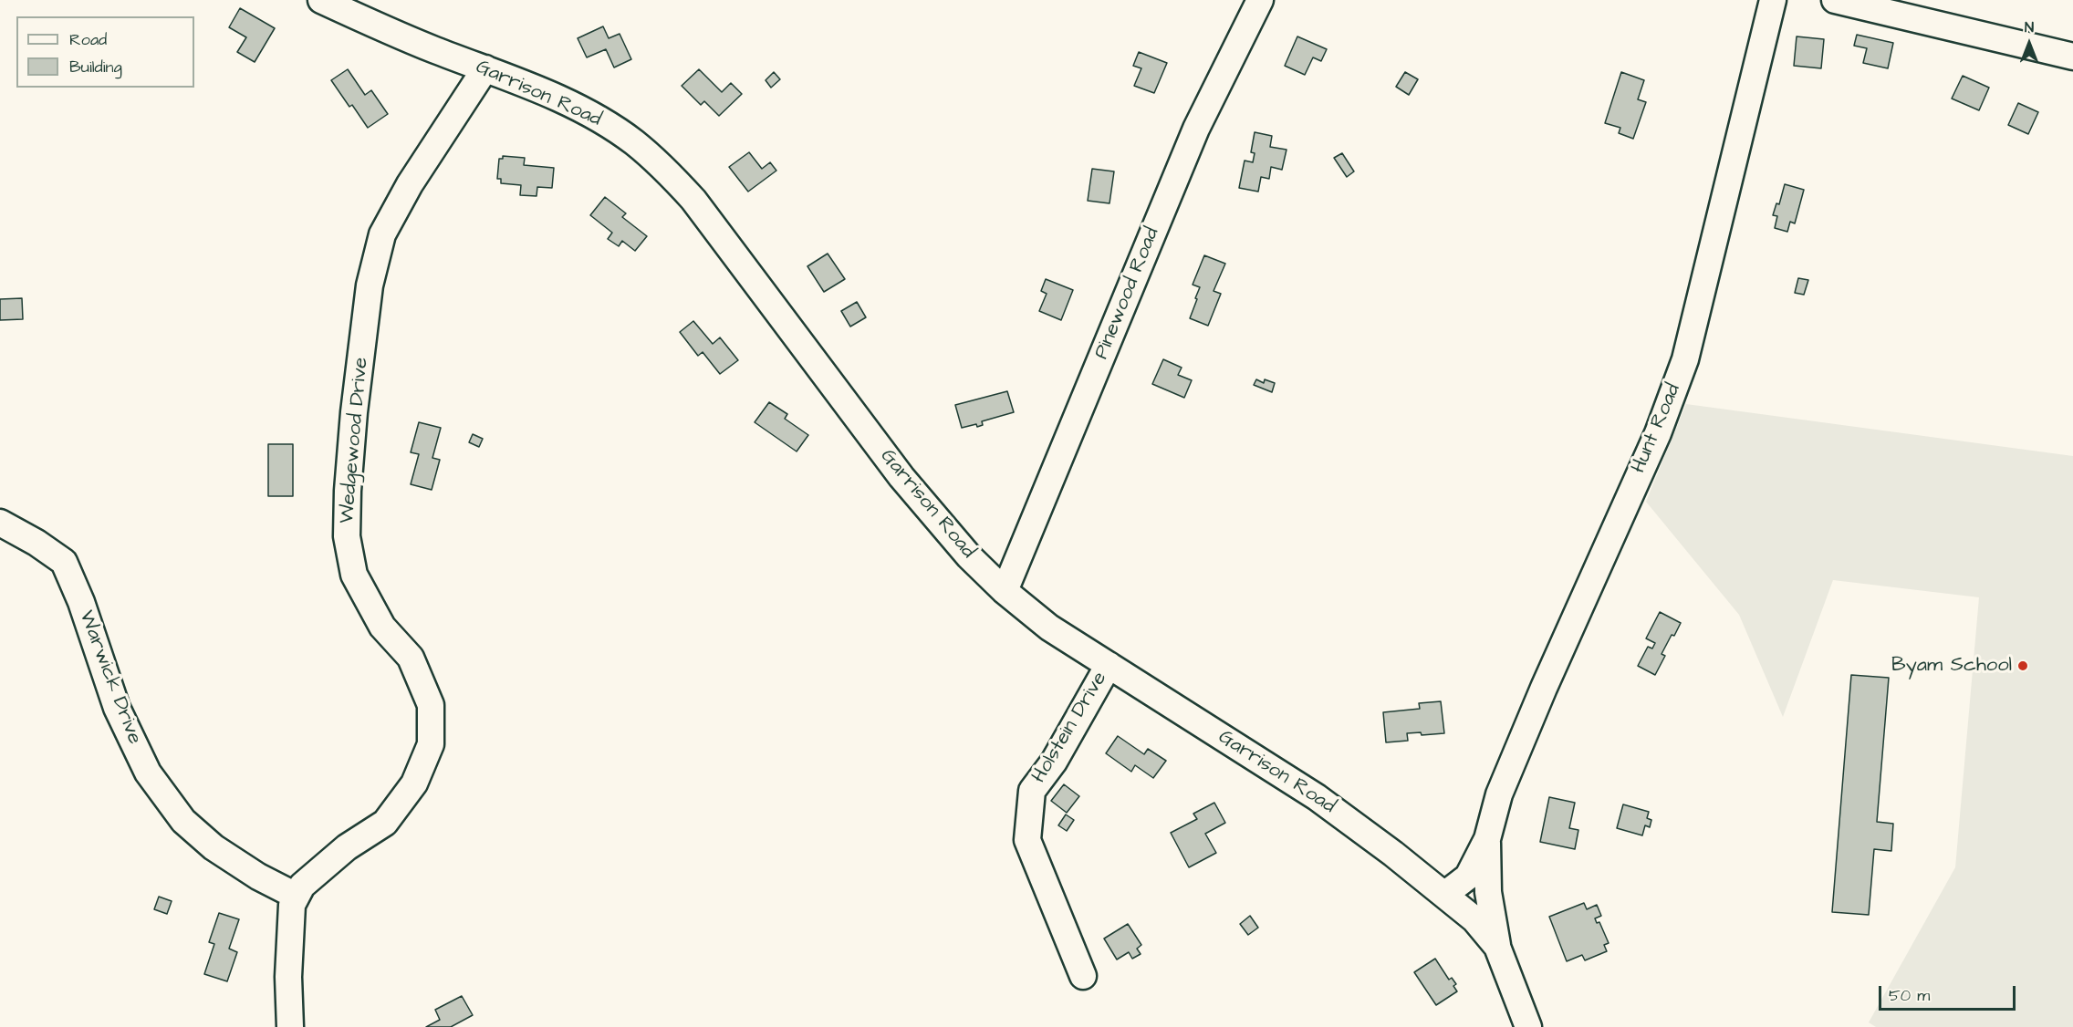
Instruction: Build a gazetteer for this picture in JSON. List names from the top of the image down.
{
  "streets": {
    "street": [
      "Garrison Road",
      "Pinewood Road",
      "Hunt Road",
      "Wedgewood Drive",
      "Warwick Drive",
      "Holstein Drive"
    ]
  },
  "crossings": [
    ["Garrison Road", "Pinewood Road"],
    ["Garrison Road", "Hunt Road"],
    ["Garrison Road", "Wedgewood Drive"],
    ["Garrison Road", "Holstein Drive"],
    ["Wedgewood Drive", "Warwick Drive"]
  ],
  "places": ["Byam School"],
  "legend": ["Road", "Building"],
  "scale_bar": "50 m",
  "north": "top"
}
